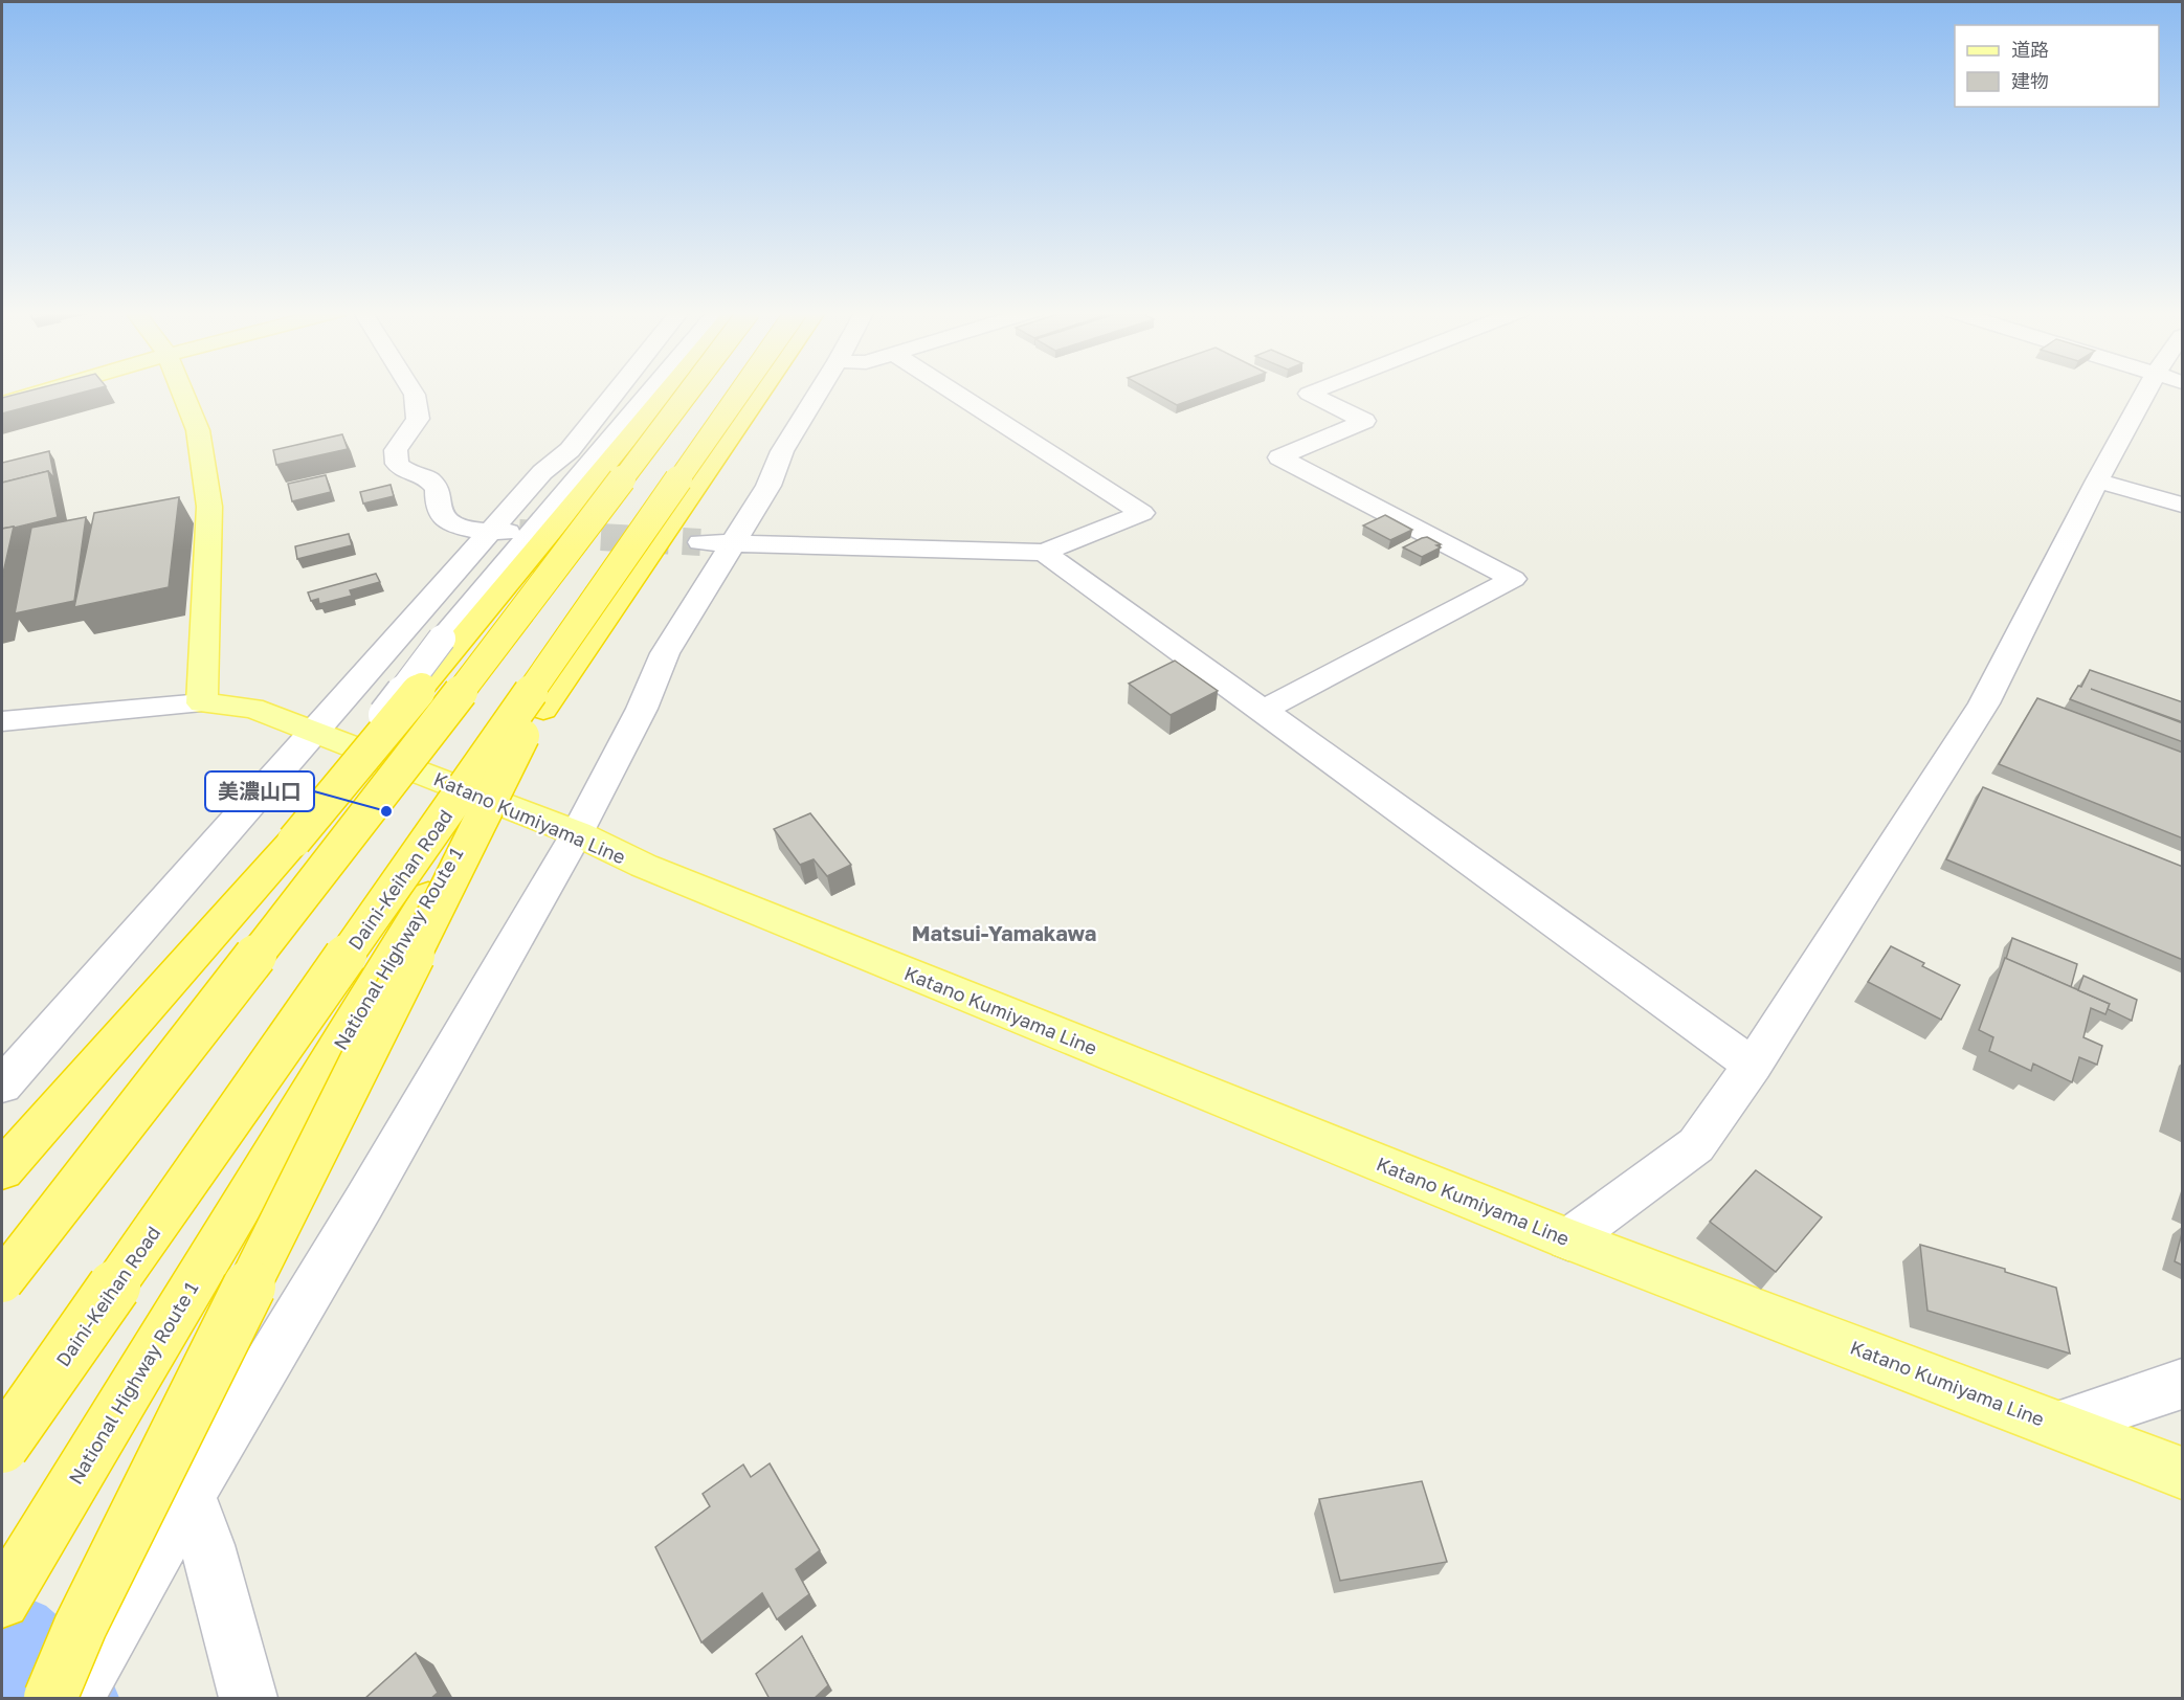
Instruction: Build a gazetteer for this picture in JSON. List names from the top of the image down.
{
  "streets": {
    "highway": ["Daini-Keihan Road", "National Highway Route 1"],
    "main road": ["Katano Kumiyama Line"]
  },
  "districts": ["Matsui-Yamakawa"],
  "places": ["美濃山口"],
  "legend": ["道路", "建物"]
}
